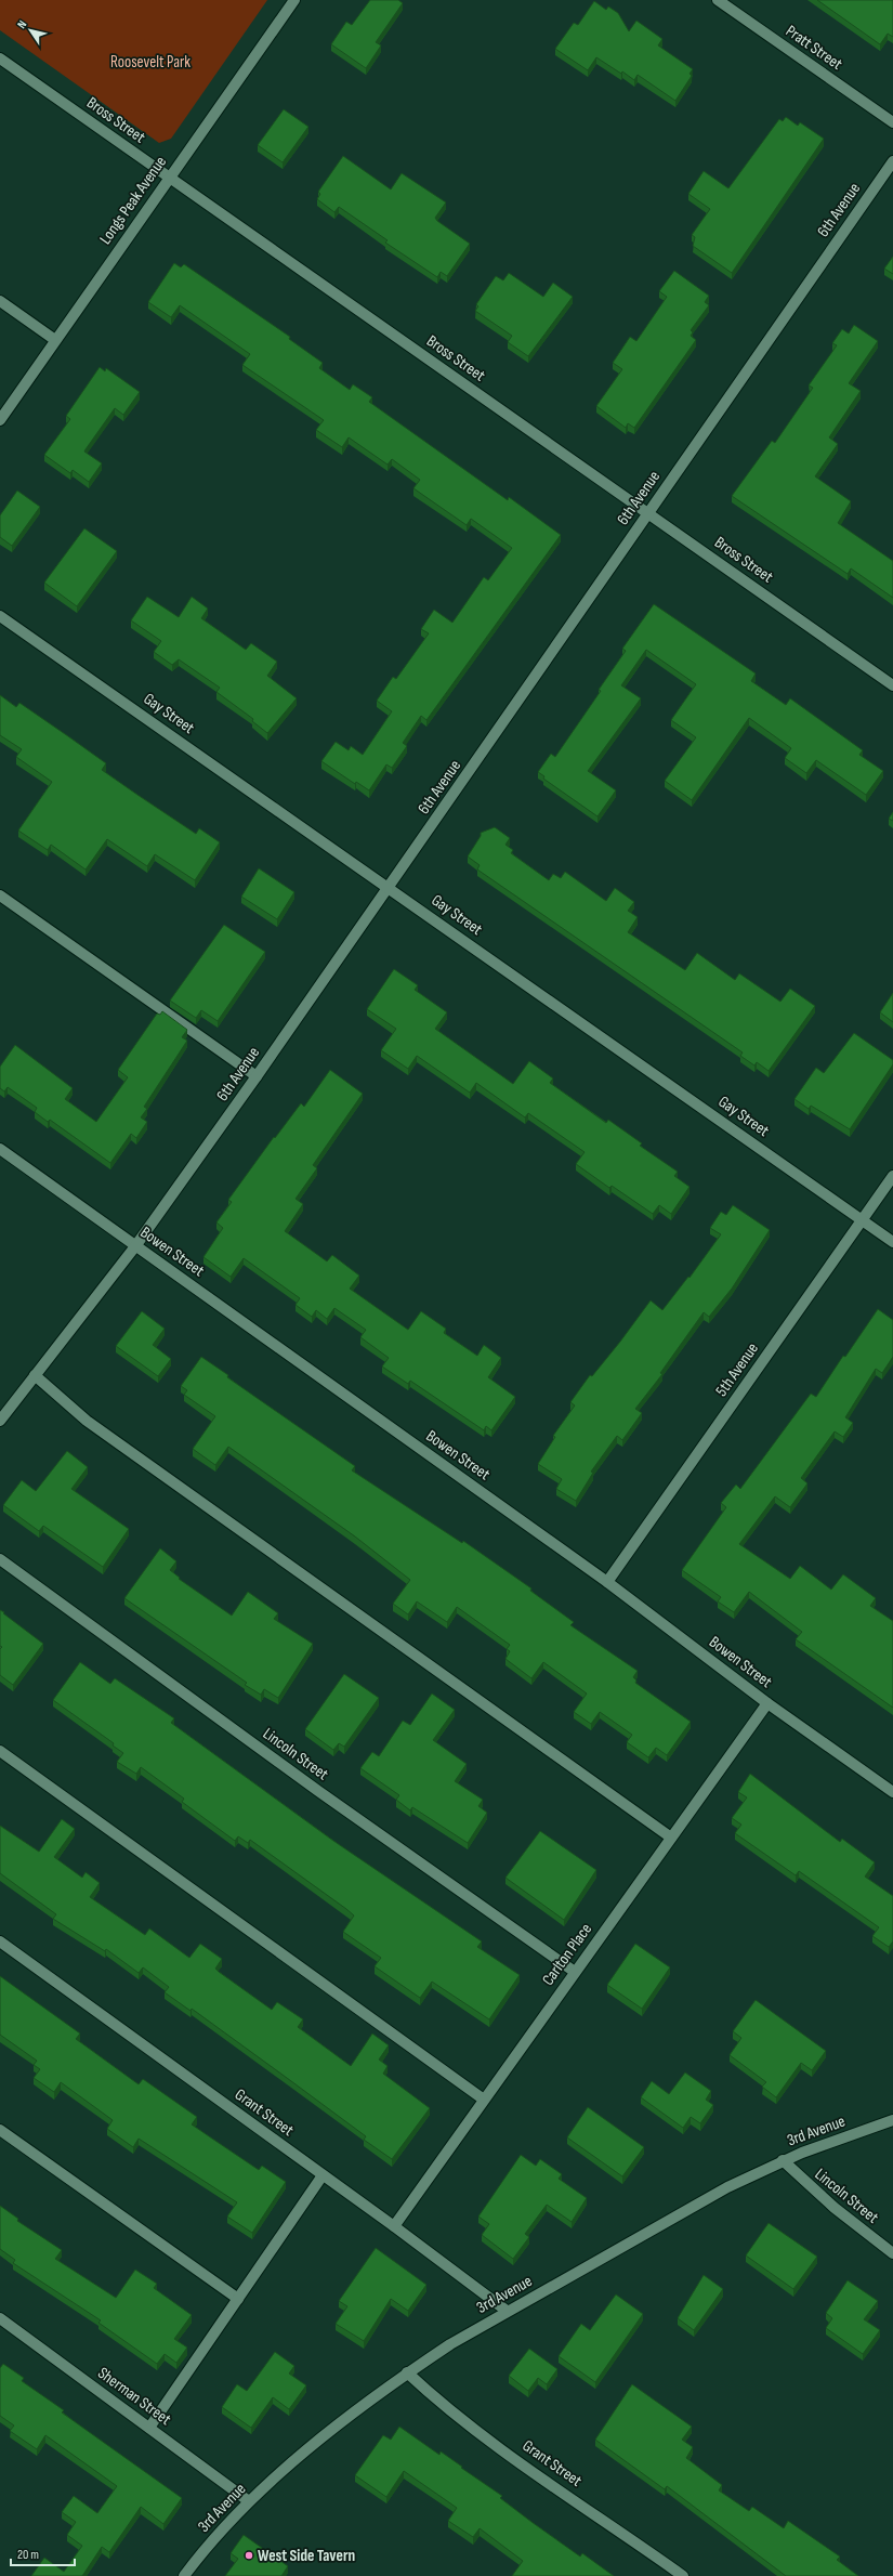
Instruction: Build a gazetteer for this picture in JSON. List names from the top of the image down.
{
  "streets": {
    "street": [
      "Pratt Street",
      "Bross Street",
      "Longs Peak Avenue",
      "6th Avenue",
      "Gay Street",
      "Bowen Street",
      "5th Avenue",
      "Lincoln Street",
      "Carlton Place",
      "Grant Street",
      "3rd Avenue",
      "Sherman Street"
    ]
  },
  "crossings": [
    ["Bross Street", "Longs Peak Avenue"],
    ["Bross Street", "6th Avenue"],
    ["6th Avenue", "Gay Street"],
    ["6th Avenue", "Bowen Street"],
    ["Gay Street", "5th Avenue"],
    ["Bowen Street", "5th Avenue"],
    ["Bowen Street", "Carlton Place"],
    ["Lincoln Street", "Carlton Place"],
    ["Lincoln Street", "3rd Avenue"],
    ["Carlton Place", "Grant Street"],
    ["Grant Street", "3rd Avenue"],
    ["3rd Avenue", "Sherman Street"]
  ],
  "parks": ["Roosevelt Park"],
  "places": ["West Side Tavern"],
  "scale_bar": "20 m",
  "north": "top left"
}
